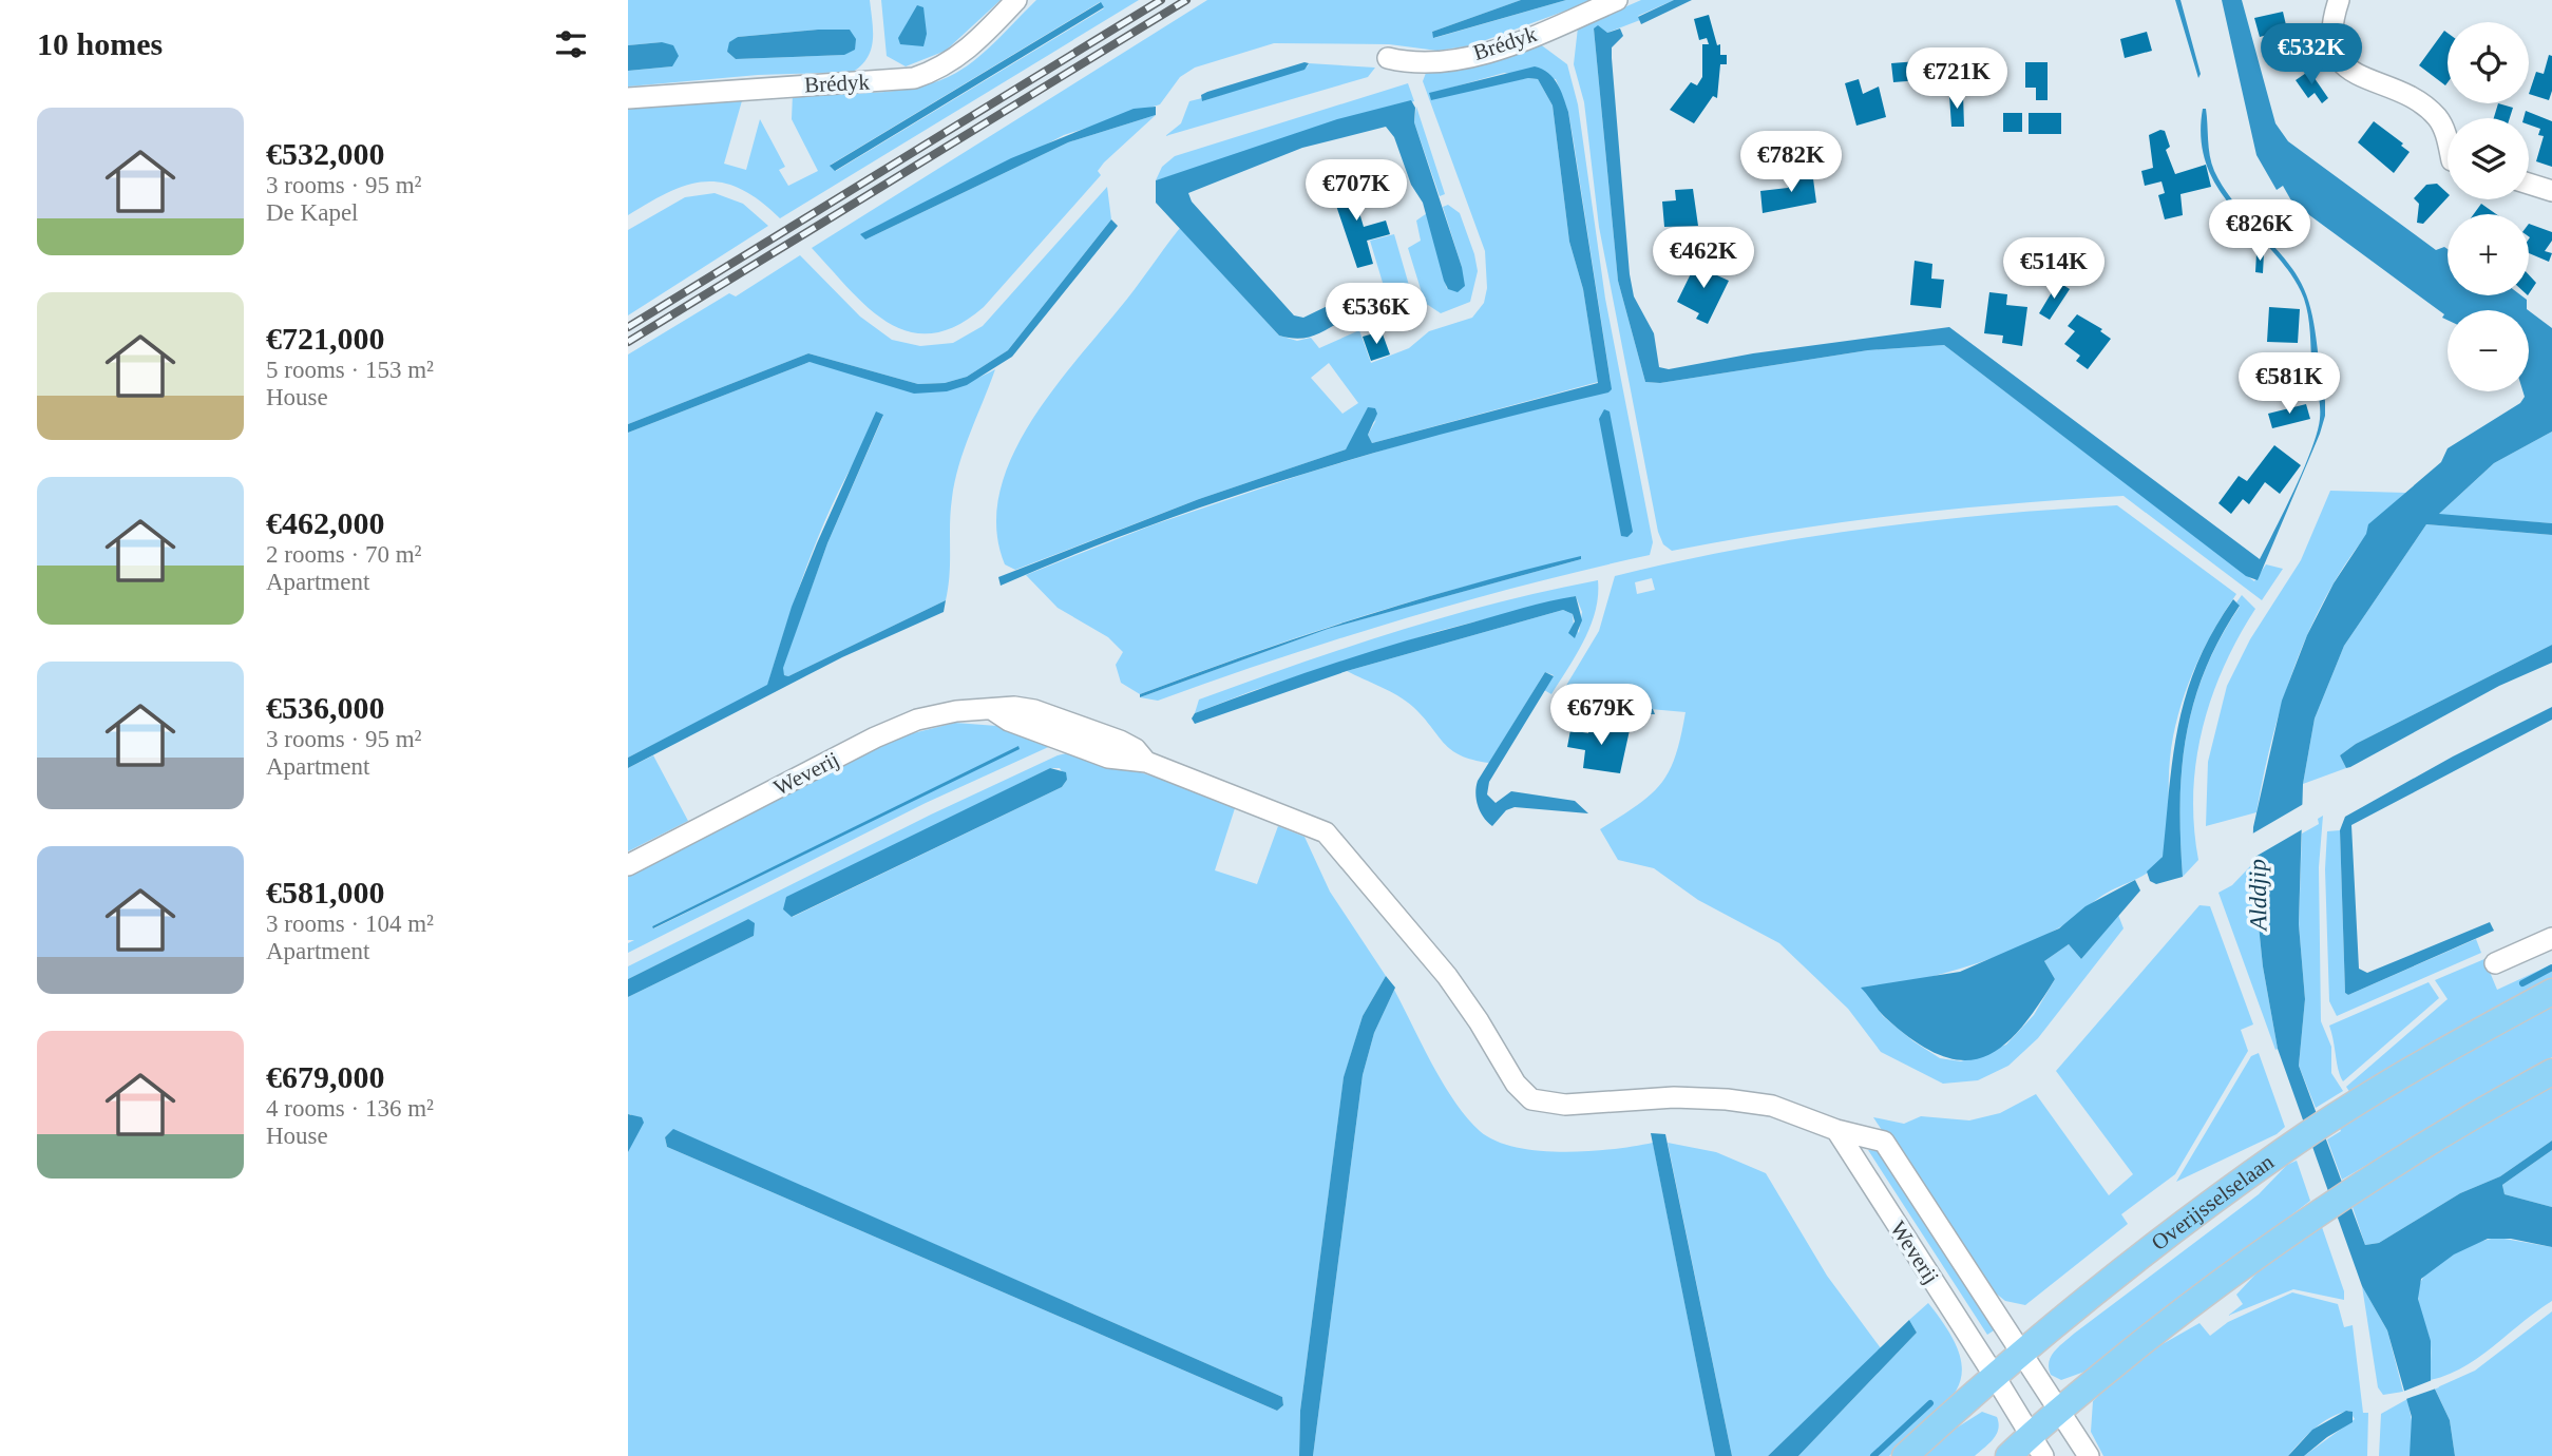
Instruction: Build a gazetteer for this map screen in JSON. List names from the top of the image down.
{
  "streets": {
    "main road": ["Overijsselselaan"],
    "street": ["Brédyk", "Weverij"]
  },
  "crossings": [
    ["Weverij", "Overijsselselaan"]
  ],
  "water": ["Alddjip"],
  "page": {
    "heading": "10 homes",
    "map_buttons": ["+", "−"],
    "price": [
      "€532K",
      "€721K",
      "€782K",
      "€707K",
      "€826K",
      "€462K",
      "€514K",
      "€536K",
      "€581K",
      "€679K"
    ],
    "list": [
      {
        "name": "€532,000",
        "note": "3 rooms · 95 m² · De Kapel"
      },
      {
        "name": "€721,000",
        "note": "5 rooms · 153 m² · House"
      },
      {
        "name": "€462,000",
        "note": "2 rooms · 70 m² · Apartment"
      },
      {
        "name": "€536,000",
        "note": "3 rooms · 95 m² · Apartment"
      },
      {
        "name": "€581,000",
        "note": "3 rooms · 104 m² · Apartment"
      },
      {
        "name": "€679,000",
        "note": "4 rooms · 136 m² · House"
      }
    ]
  }
}
